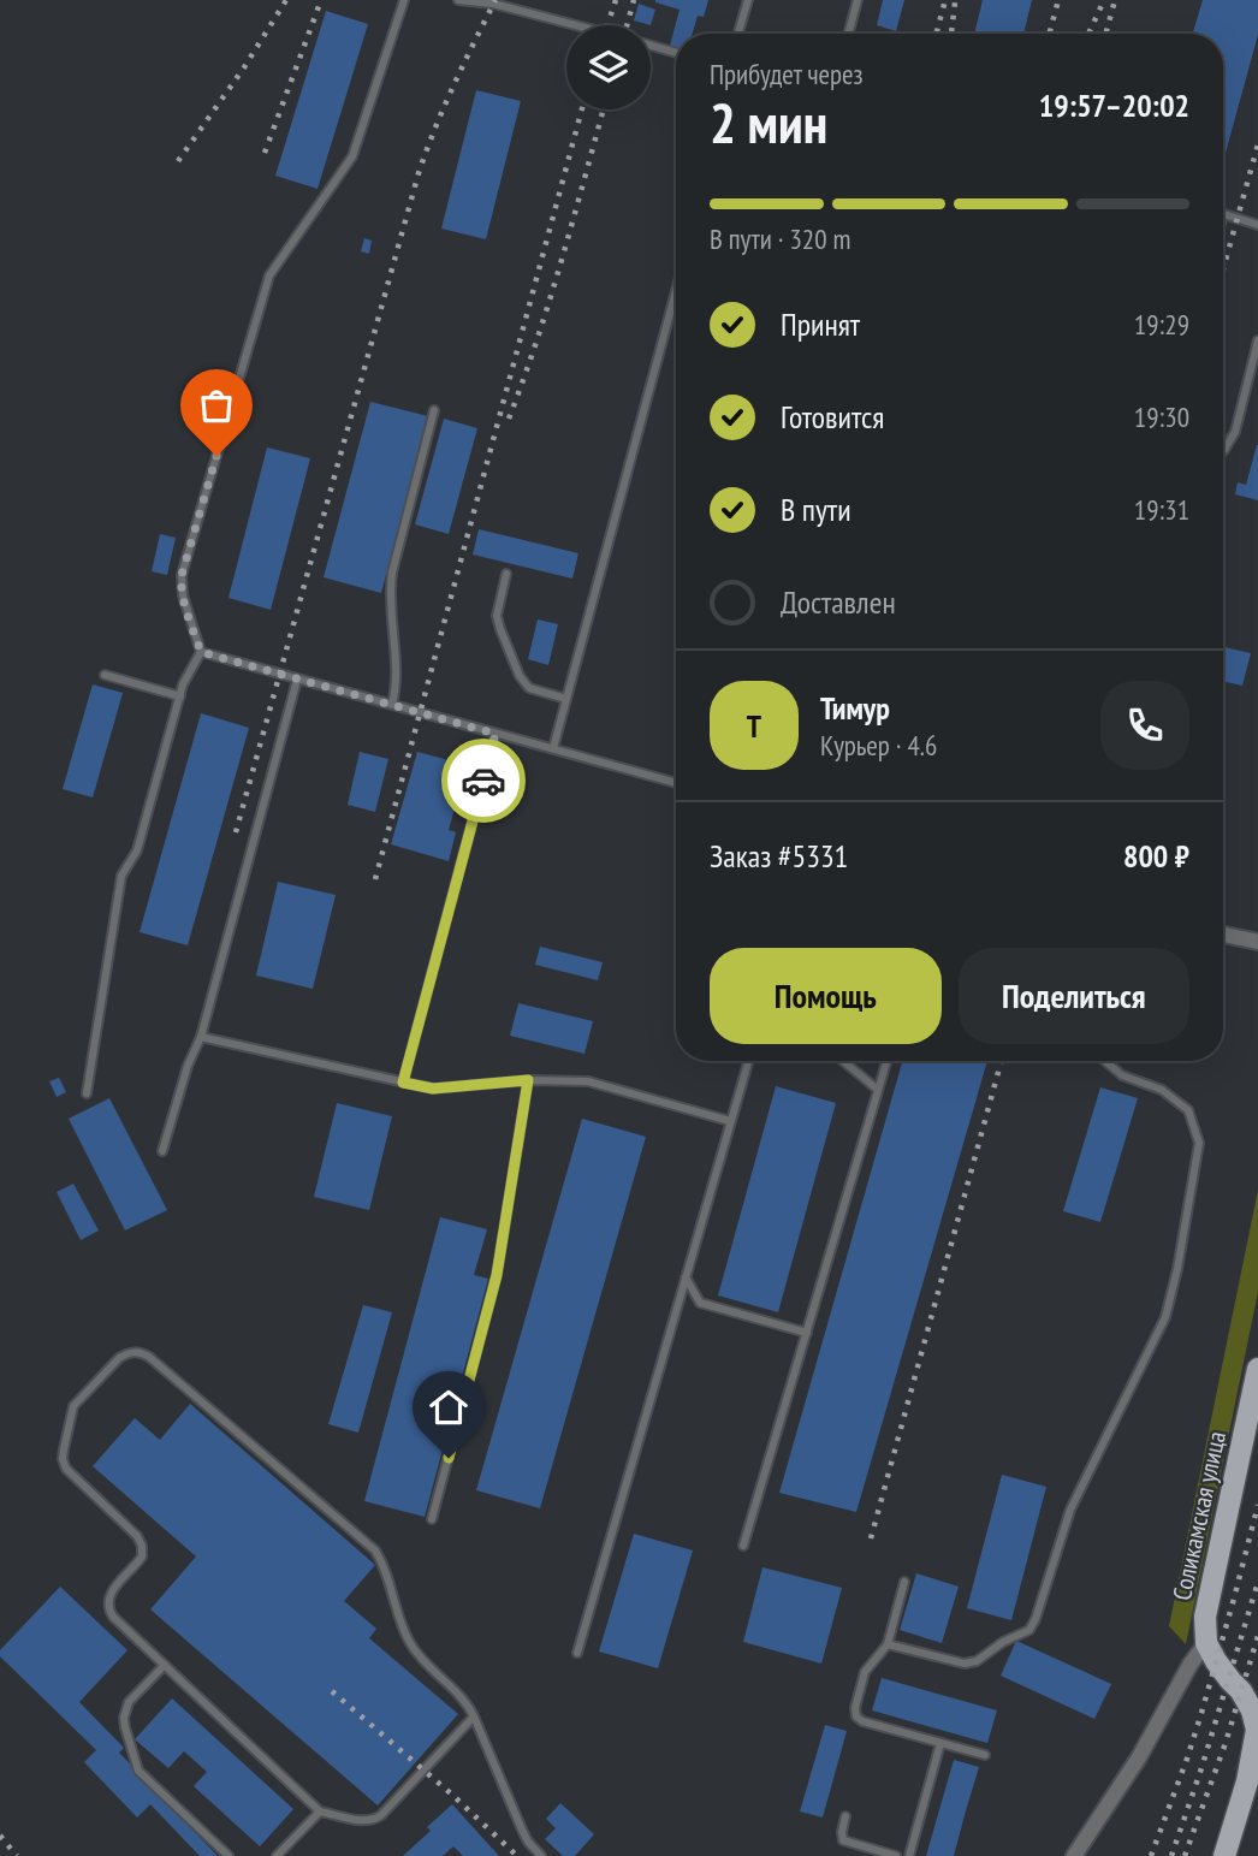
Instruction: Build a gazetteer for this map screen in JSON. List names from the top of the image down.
{
  "streets": {
    "main road": ["Соликамская улица"]
  },
  "page": {
    "heading": ["2 мин", "Прибудет через", "19:57–20:02"],
    "panel": [
      "Тимур",
      "Курьер · 4.6",
      "Заказ #5331",
      "800 ₽"
    ],
    "bar": "В пути · 320 m",
    "list": [
      ["Принят", "19:29"],
      ["Готовится", "19:30"],
      ["В пути", "19:31"],
      "Доставлен"
    ],
    "round": "Т",
    "buttons": ["Помощь", "Поделиться"]
  }
}
